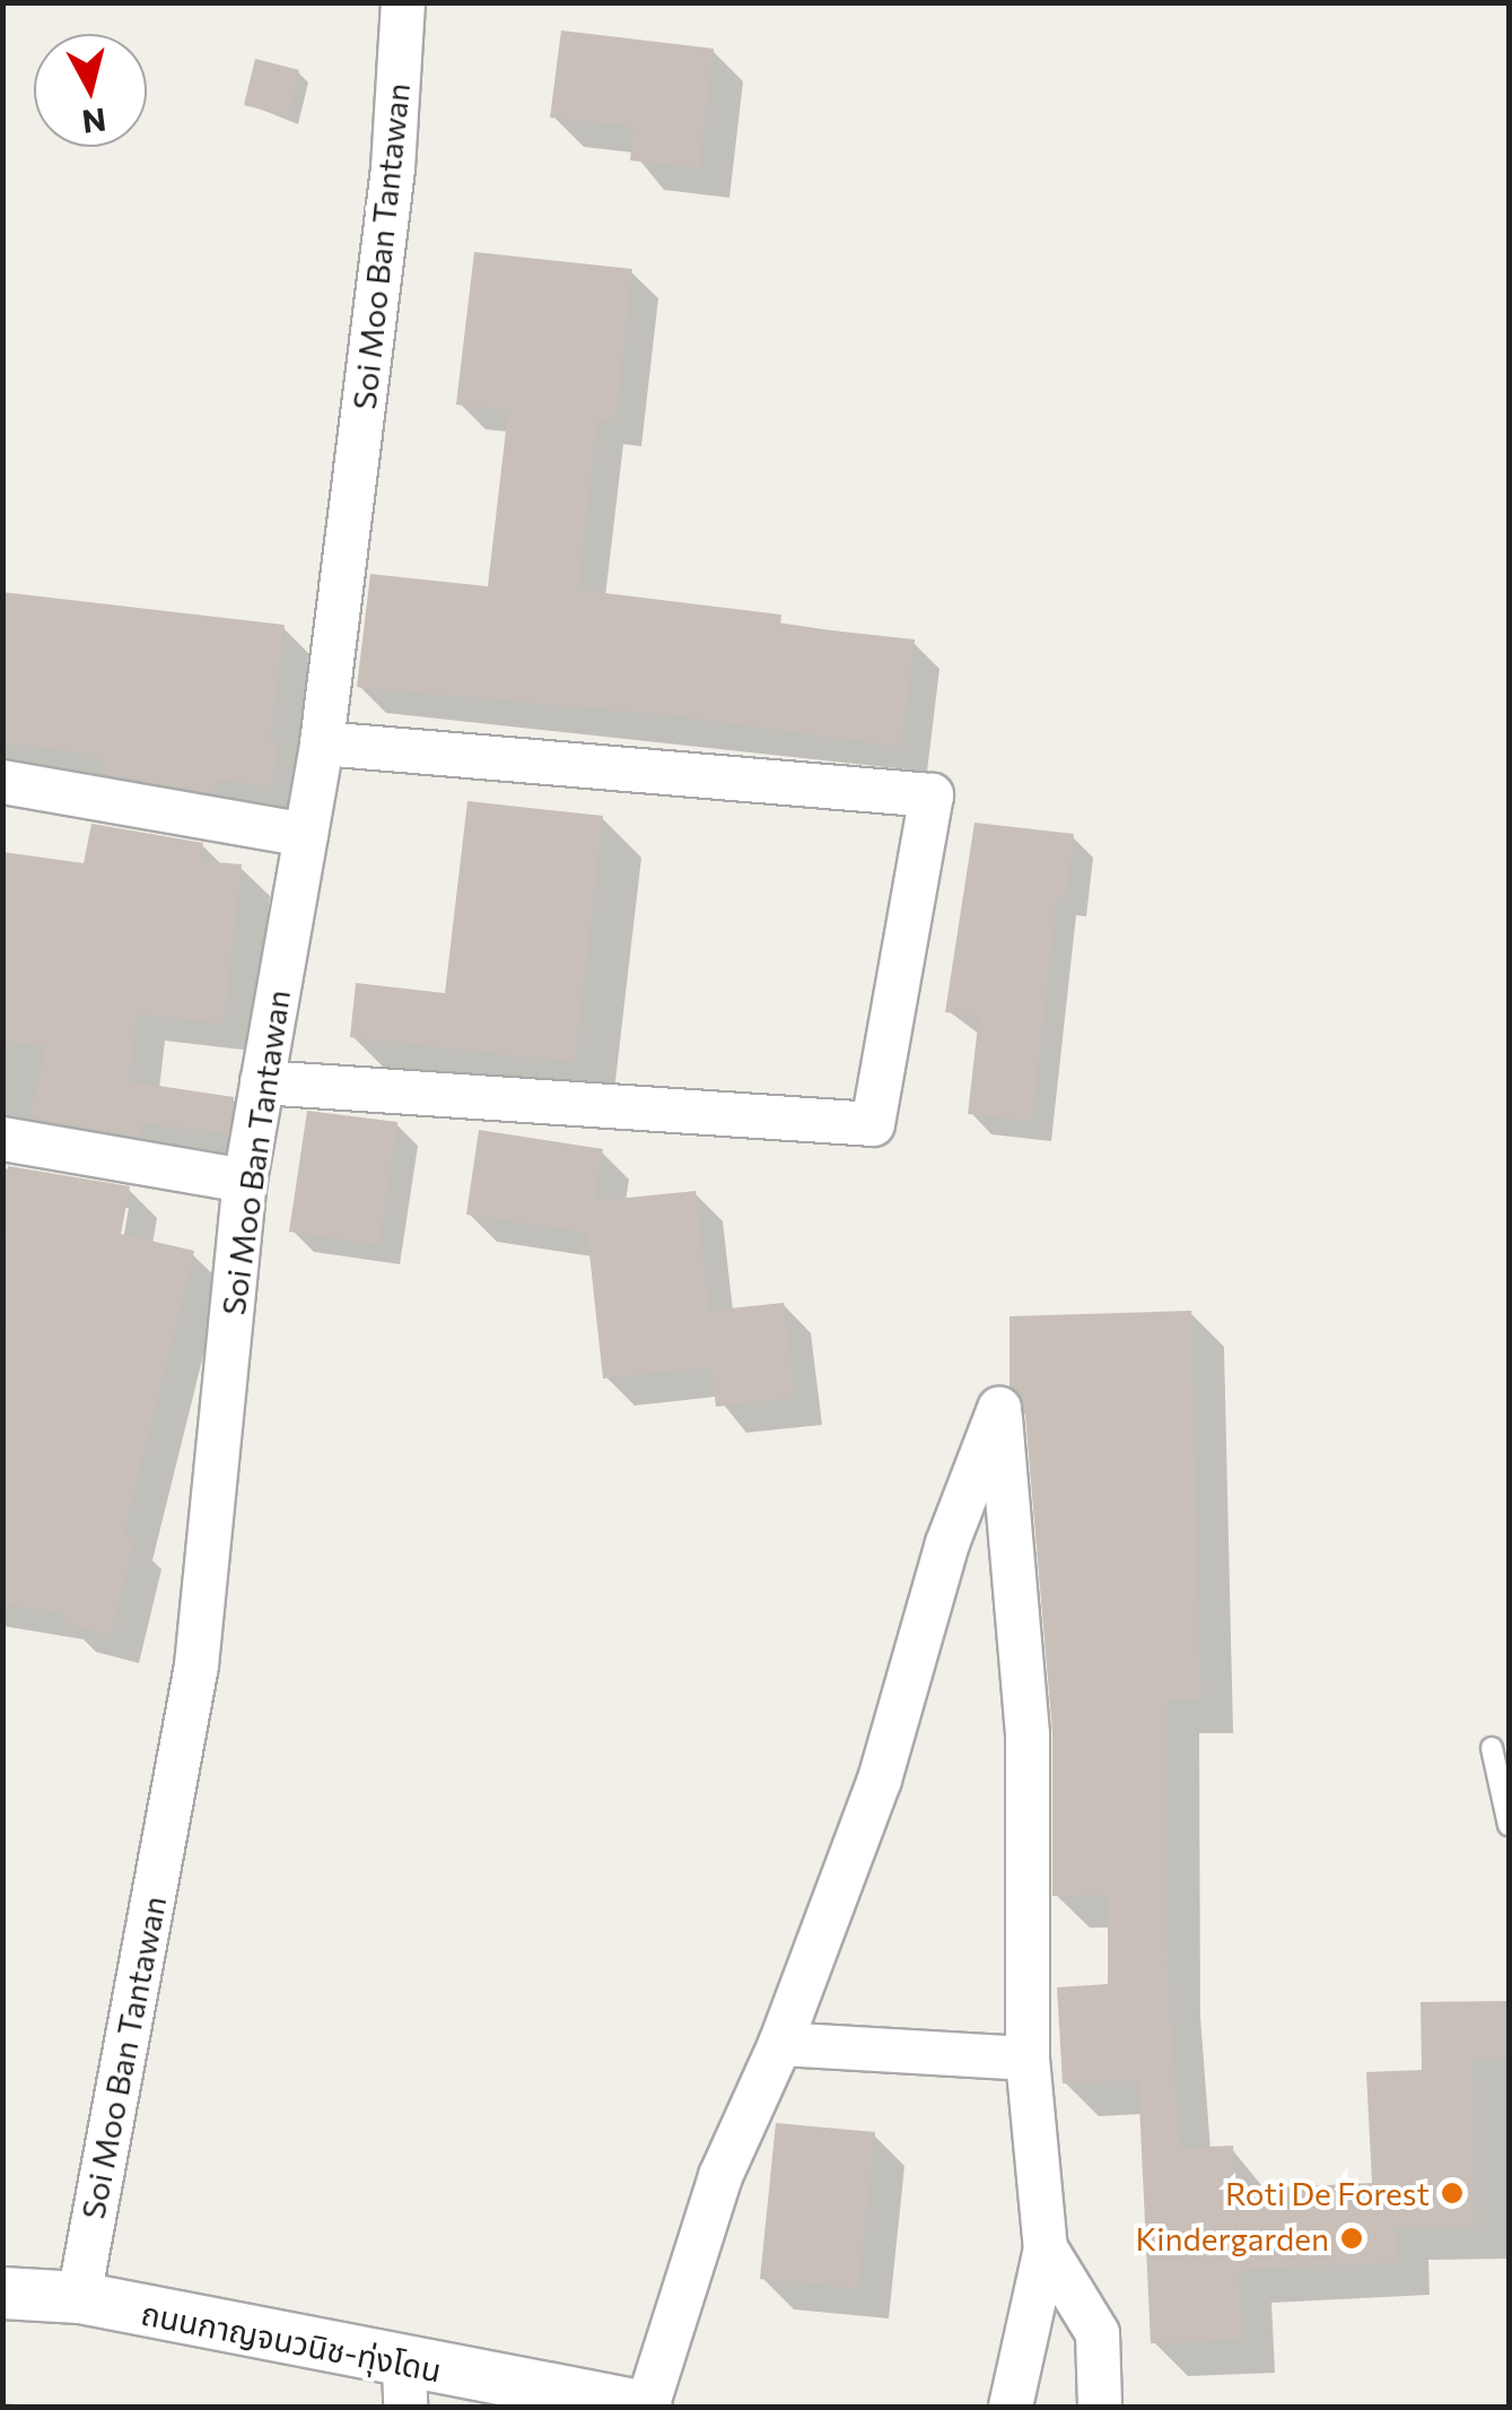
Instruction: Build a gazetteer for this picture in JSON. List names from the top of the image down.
{
  "streets": {
    "street": ["Soi Moo Ban Tantawan", "ถนนกาญจนวนิช-ทุ่งโดน"]
  },
  "crossings": [
    ["Soi Moo Ban Tantawan", "ถนนกาญจนวนิช-ทุ่งโดน"]
  ],
  "places": ["Roti De Forest", "Kindergarden"],
  "north": "bottom"
}
